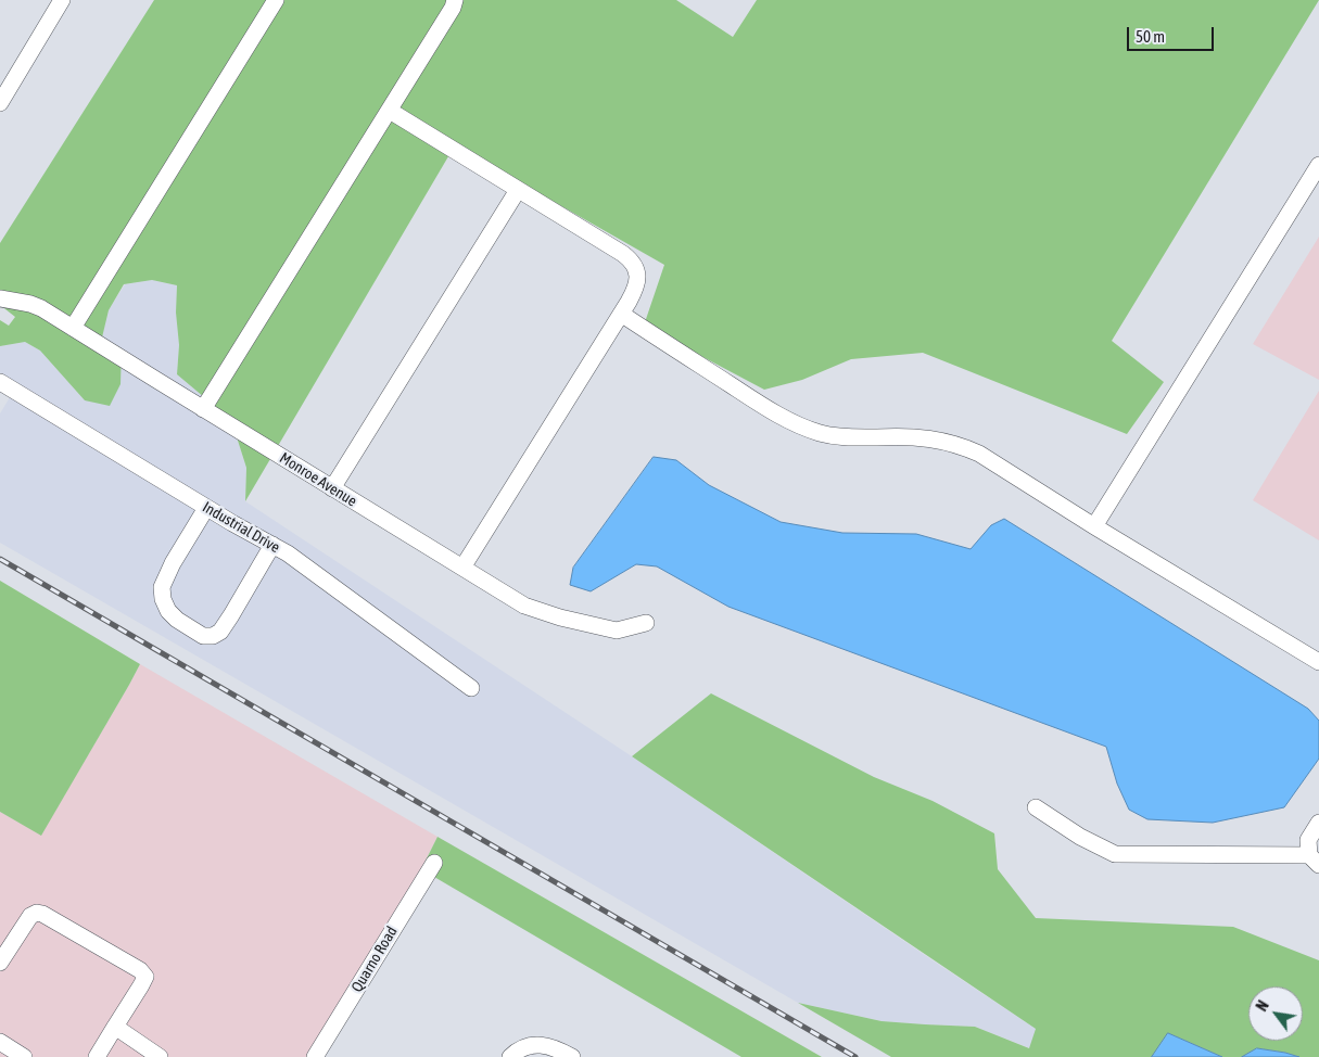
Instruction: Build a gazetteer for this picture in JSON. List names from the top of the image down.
{
  "streets": {
    "street": ["Monroe Avenue", "Industrial Drive", "Quarno Road"]
  },
  "scale_bar": "50 m",
  "north": "top left"
}
